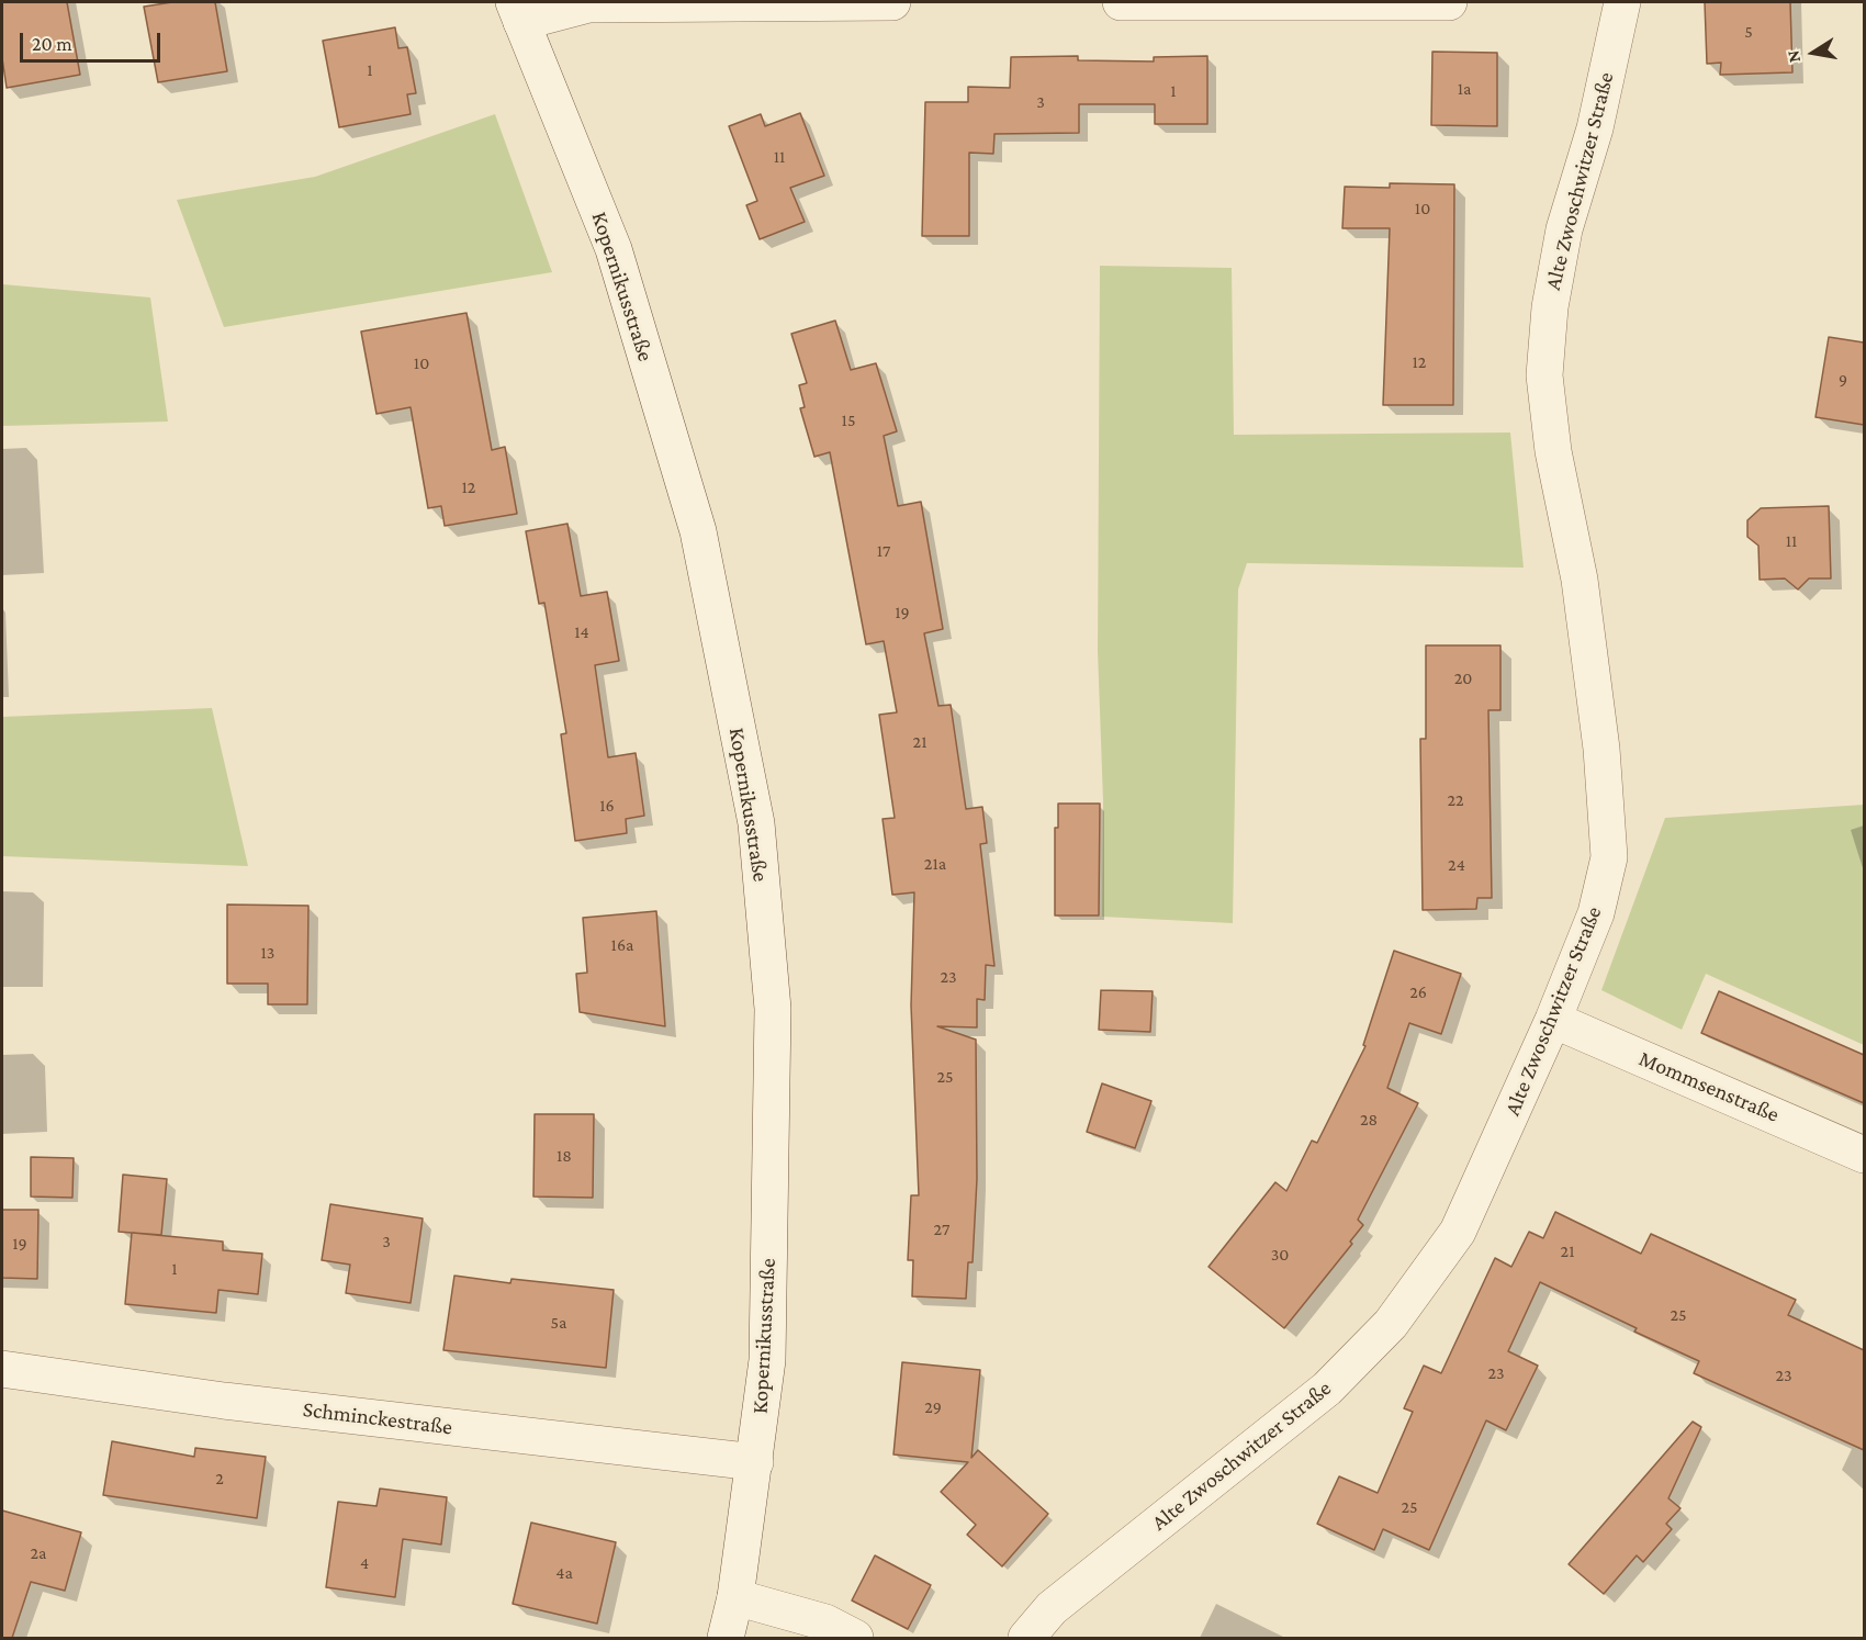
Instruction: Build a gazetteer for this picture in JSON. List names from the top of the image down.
{
  "streets": {
    "street": [
      "Alte Zwoschwitzer Straße",
      "Kopernikusstraße",
      "Mommsenstraße",
      "Schminckestraße"
    ]
  },
  "crossings": [
    ["Alte Zwoschwitzer Straße", "Mommsenstraße"],
    ["Kopernikusstraße", "Schminckestraße"]
  ],
  "house_numbers": [
    "5",
    "1",
    "1a",
    "1",
    "3",
    "11",
    "10",
    "12",
    "10",
    "9",
    "15",
    "12",
    "11",
    "17",
    "19",
    "14",
    "20",
    "21",
    "22",
    "16",
    "21a",
    "24",
    "16a",
    "13",
    "23",
    "26",
    "25",
    "28",
    "18",
    "27",
    "3",
    "19",
    "21",
    "30",
    "1",
    "25",
    "5a",
    "23",
    "23",
    "29",
    "2",
    "25",
    "2a",
    "4",
    "4a"
  ],
  "scale_bar": "20 m",
  "north": "left"
}
